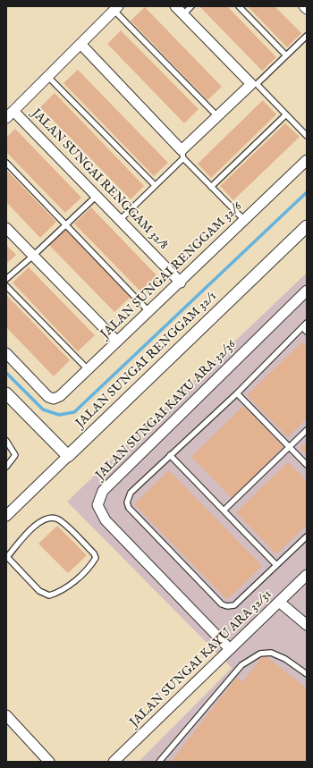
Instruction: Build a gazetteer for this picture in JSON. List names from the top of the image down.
{
  "streets": {
    "street": [
      "JALAN SUNGAI RENGGAM 32/8",
      "JALAN SUNGAI RENGGAM 32/6",
      "JALAN SUNGAI RENGGAM 32/1",
      "JALAN SUNGAI KAYU ARA 32/36",
      "JALAN SUNGAI KAYU ARA 32/31"
    ]
  },
  "crossings": [
    ["JALAN SUNGAI RENGGAM 32/8", "JALAN SUNGAI RENGGAM 32/6"],
    ["JALAN SUNGAI KAYU ARA 32/36", "JALAN SUNGAI KAYU ARA 32/31"]
  ]
}
